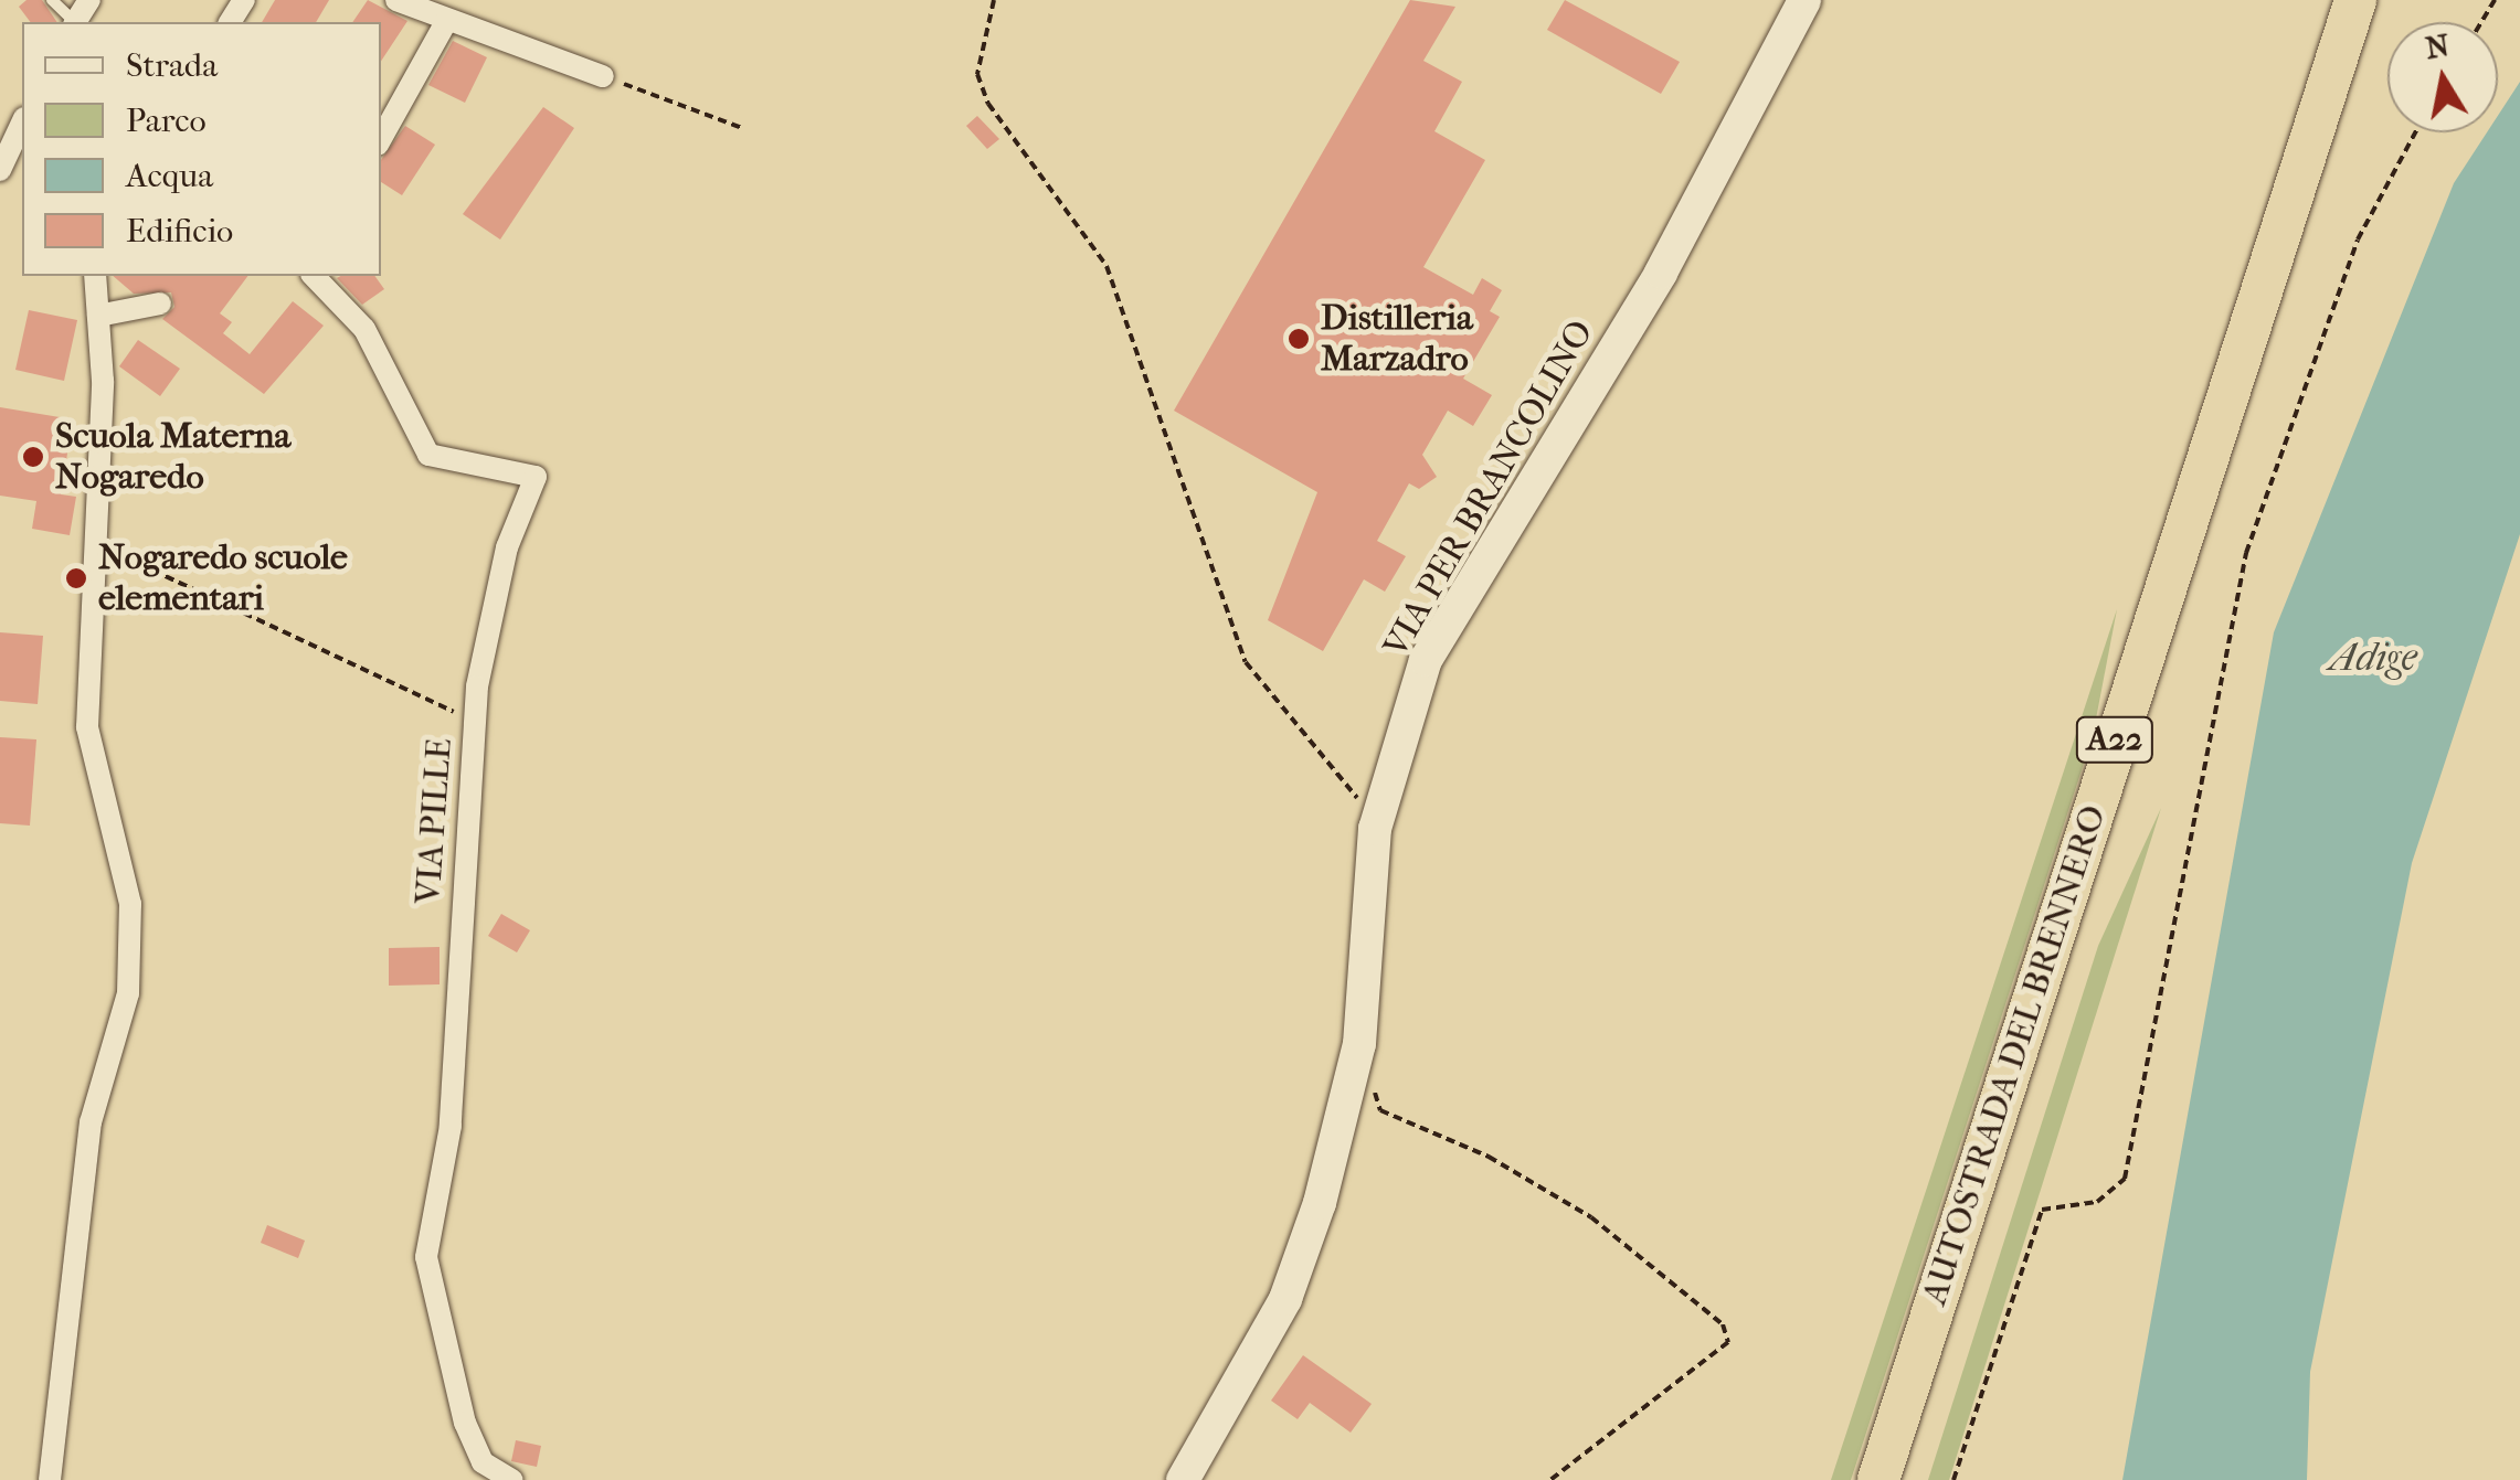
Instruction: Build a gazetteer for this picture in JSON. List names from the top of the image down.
{
  "streets": {
    "highway": ["A22", "AUTOSTRADA DEL BRENNERO"],
    "main road": ["VIA PER BRANCOLINO"],
    "street": ["VIA PILLE"]
  },
  "water": ["Adige"],
  "places": ["Distilleria Marzadro", "Scuola Materna Nogaredo", "Nogaredo scuole elementari"],
  "legend": [
    "Strada",
    "Parco",
    "Acqua",
    "Edificio"
  ],
  "north": "top"
}
